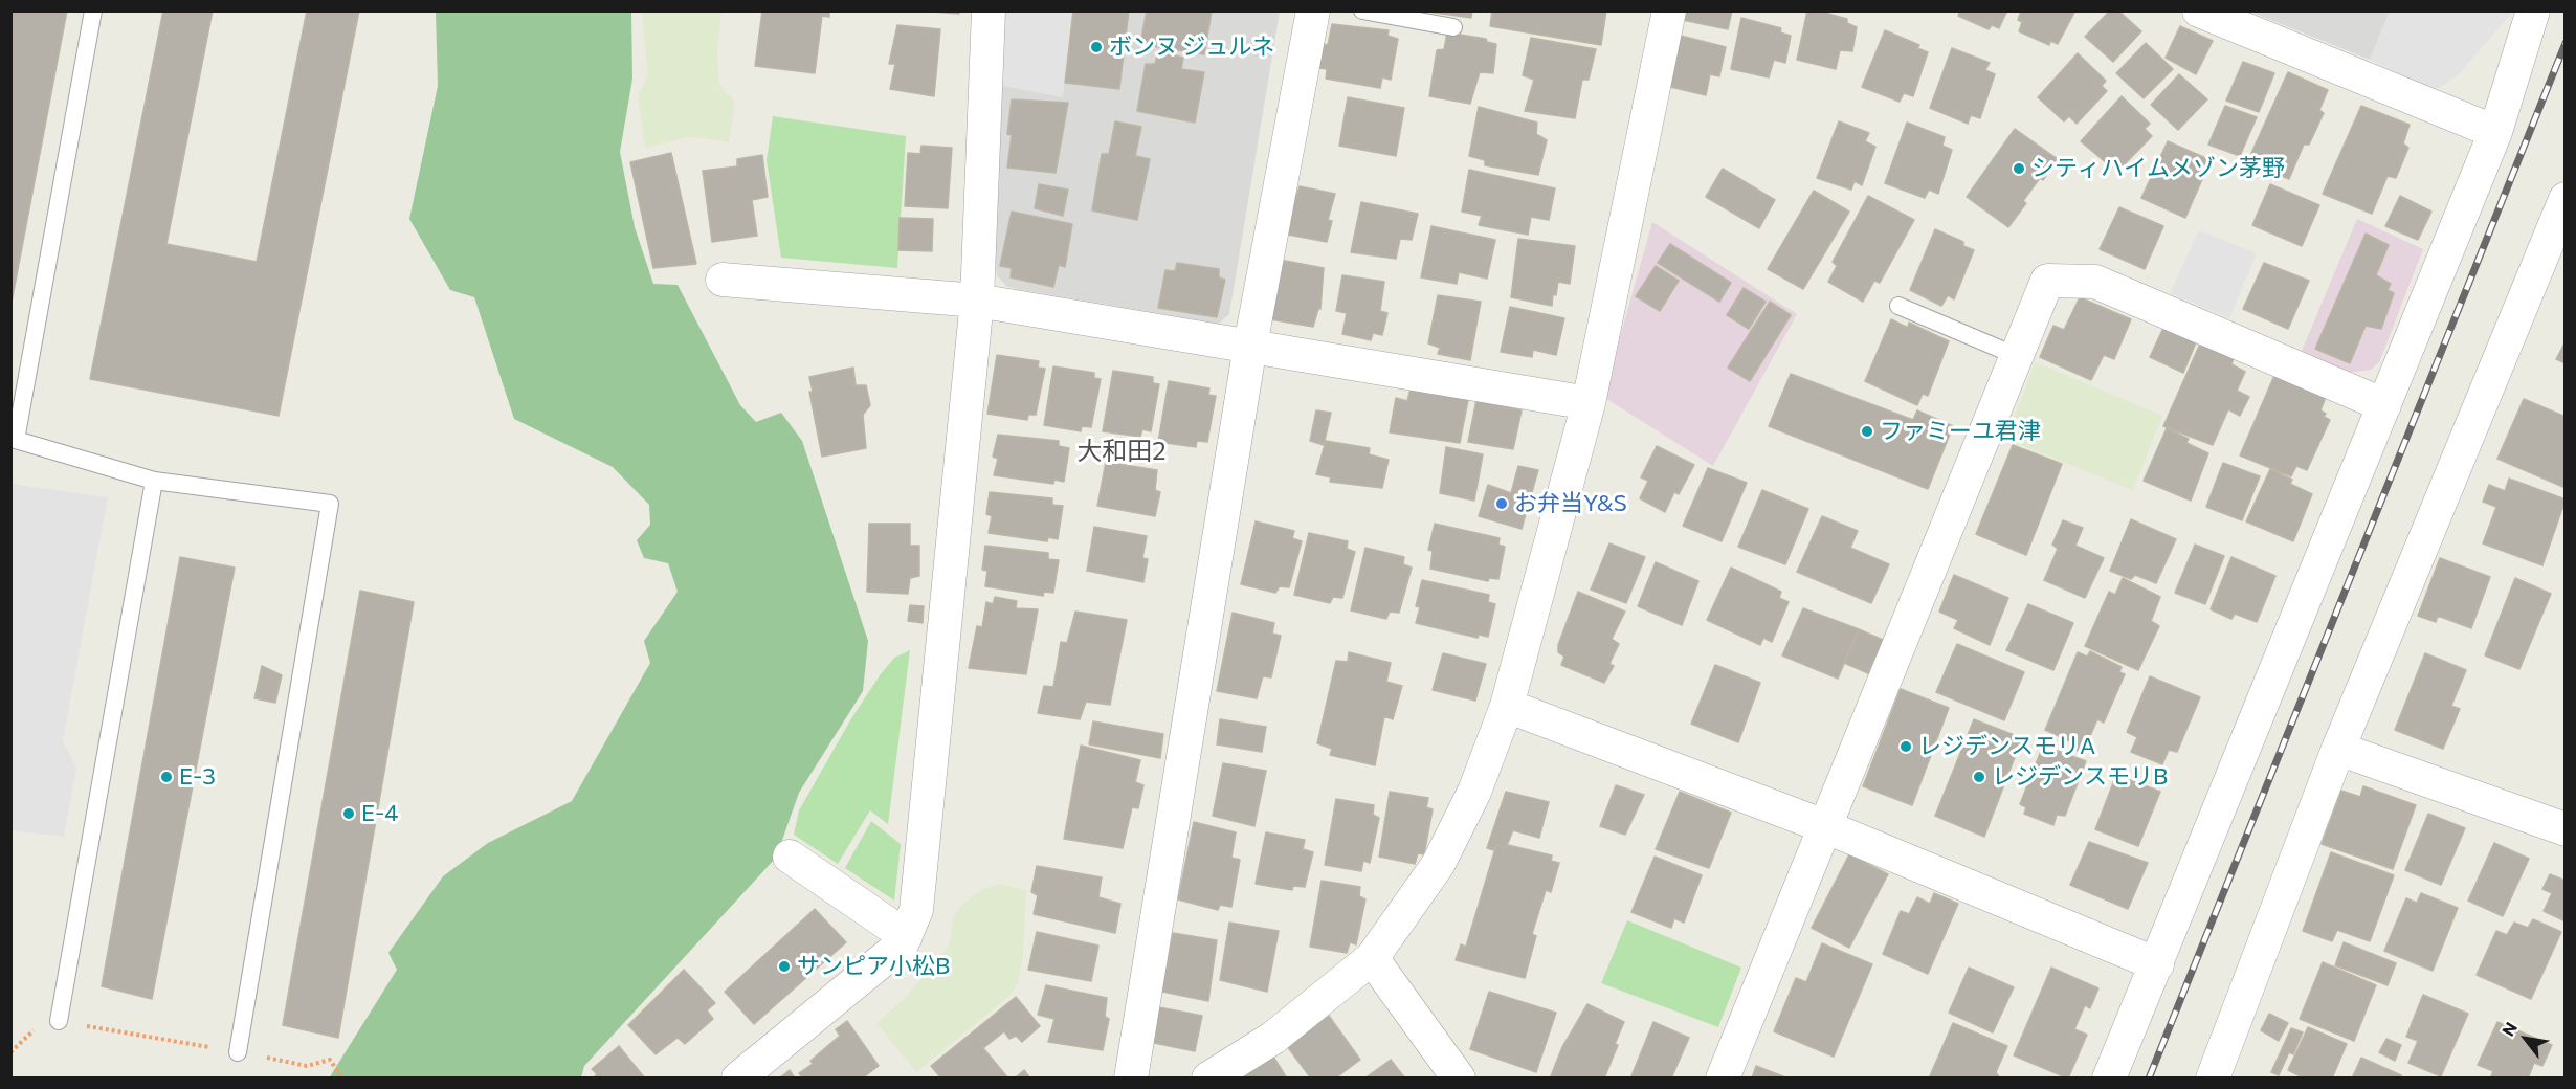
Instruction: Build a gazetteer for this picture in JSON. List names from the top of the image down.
{
  "districts": ["大和田2"],
  "places": [
    "ボンヌ ジュルネ",
    "シティハイムメゾン茅野",
    "ファミーユ君津",
    "お弁当Y&S",
    "レジデンスモリA",
    "E-3",
    "レジデンスモリB",
    "E-4",
    "サンピア小松B"
  ],
  "north": "top left"
}
